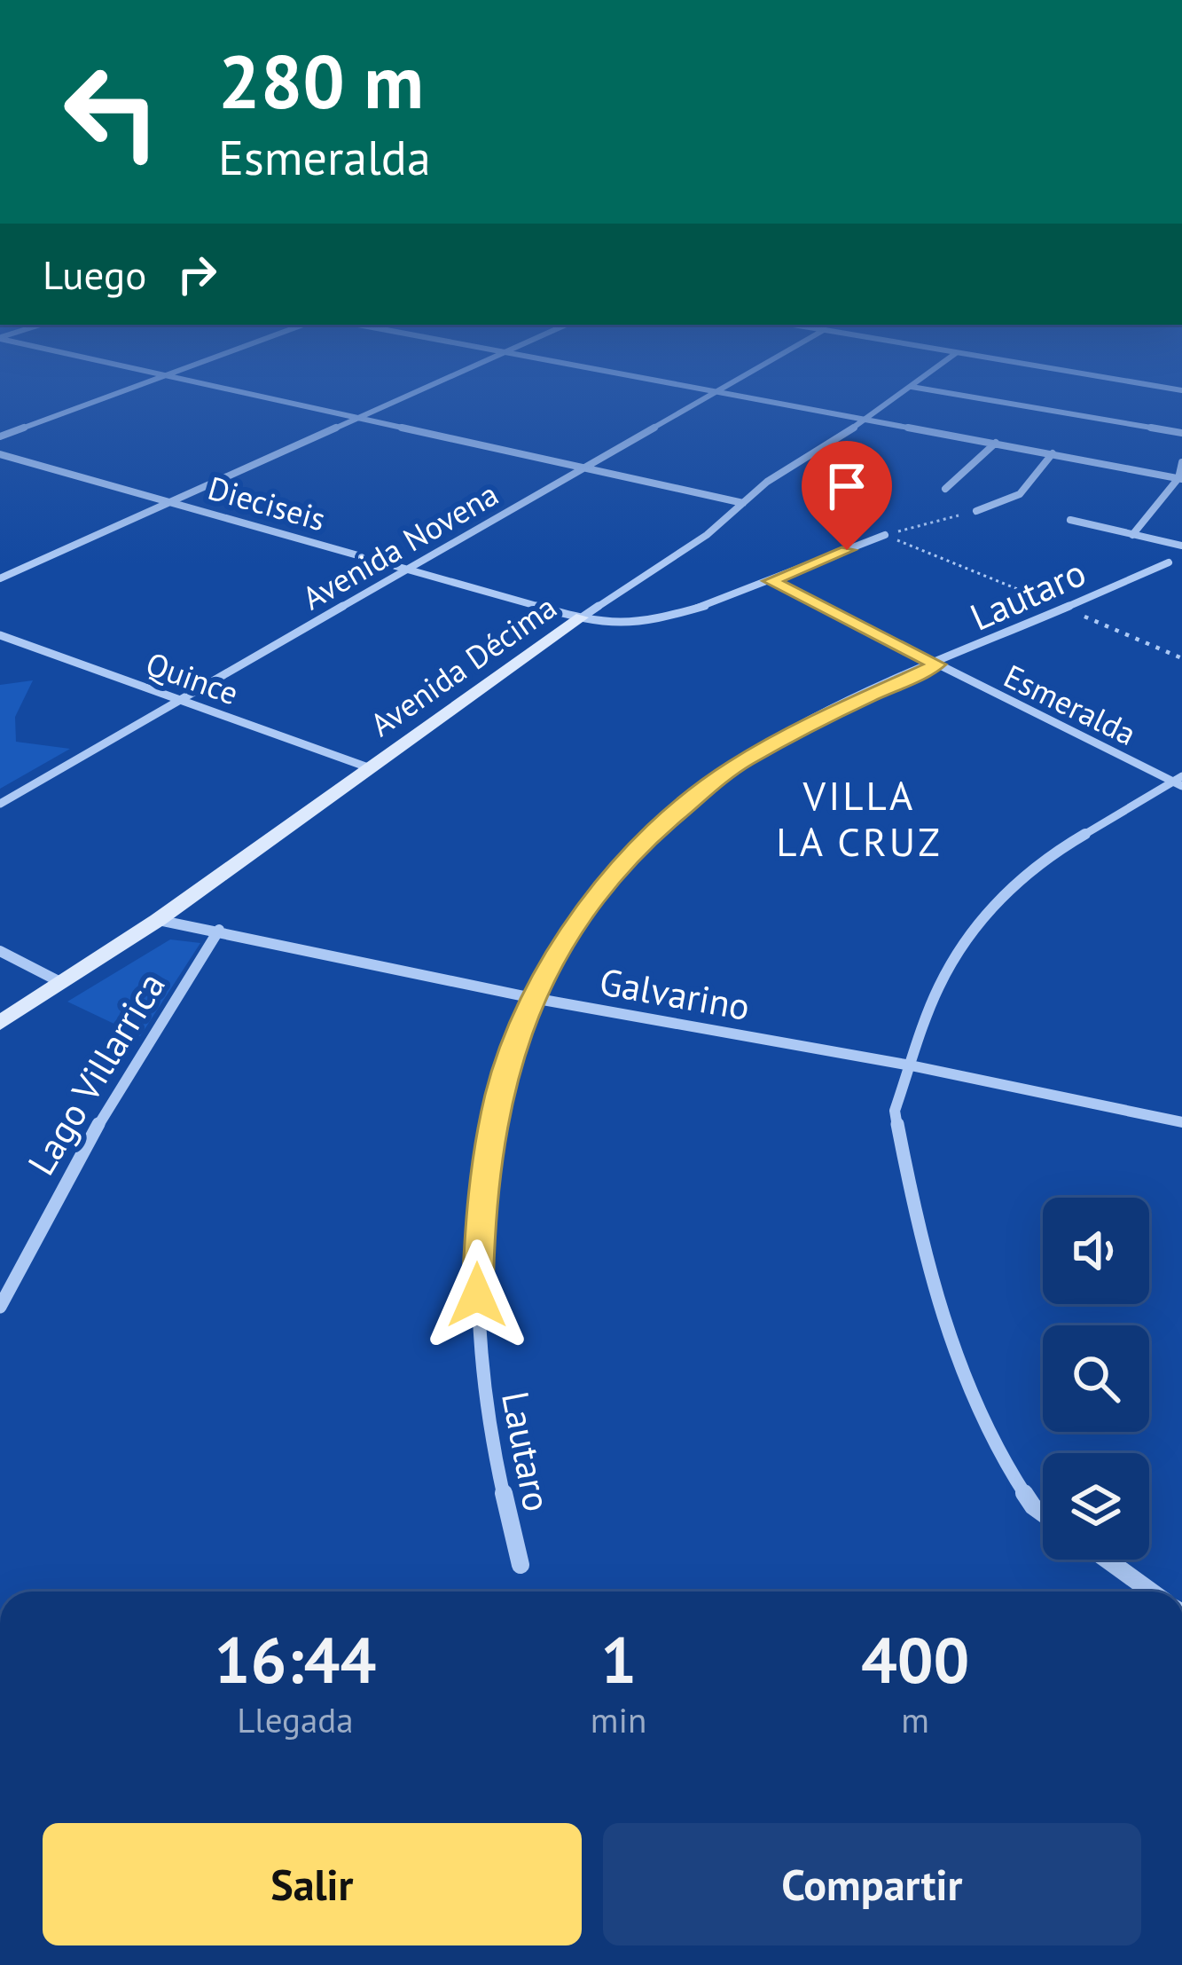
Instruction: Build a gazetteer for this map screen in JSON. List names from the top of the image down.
{
  "streets": {
    "street": [
      "Dieciseis",
      "Avenida Novena",
      "Lautaro",
      "Avenida Décima",
      "Quince",
      "Esmeralda",
      "Galvarino",
      "Lago Villarrica"
    ]
  },
  "crossings": [
    ["Dieciseis", "Avenida Novena"],
    ["Dieciseis", "Avenida Décima"],
    ["Avenida Novena", "Quince"],
    ["Lautaro", "Esmeralda"],
    ["Lautaro", "Galvarino"],
    ["Avenida Décima", "Quince"],
    ["Avenida Décima", "Galvarino"],
    ["Galvarino", "Lago Villarrica"]
  ],
  "districts": ["VILLA LA CRUZ"],
  "page": {
    "turn": ["280 m", "Esmeralda"],
    "then": "Luego",
    "eta": [
      "16:44",
      "Llegada",
      "1",
      "min",
      "400",
      "m"
    ],
    "buttons": ["Salir", "Compartir"]
  }
}
